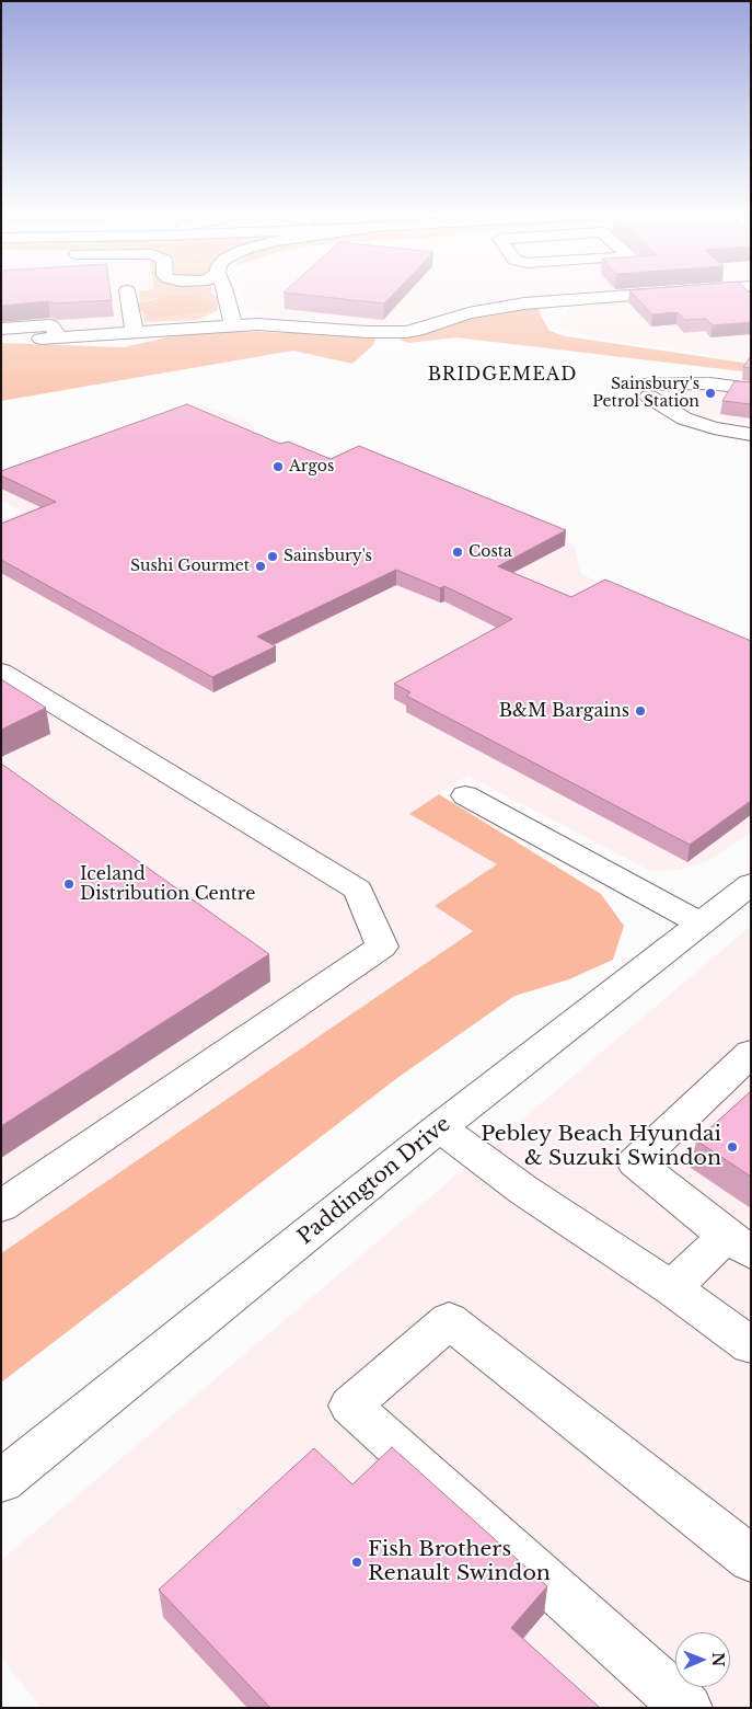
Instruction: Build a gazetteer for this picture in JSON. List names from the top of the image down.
{
  "streets": {
    "street": ["Paddington Drive"]
  },
  "districts": ["BRIDGEMEAD"],
  "places": [
    "Sainsbury's Petrol Station",
    "Argos",
    "Costa",
    "Sainsbury's",
    "Sushi Gourmet",
    "B&M Bargains",
    "Iceland Distribution Centre",
    "Pebley Beach Hyundai & Suzuki Swindon",
    "Fish Brothers Renault Swindon"
  ],
  "north": "right"
}
